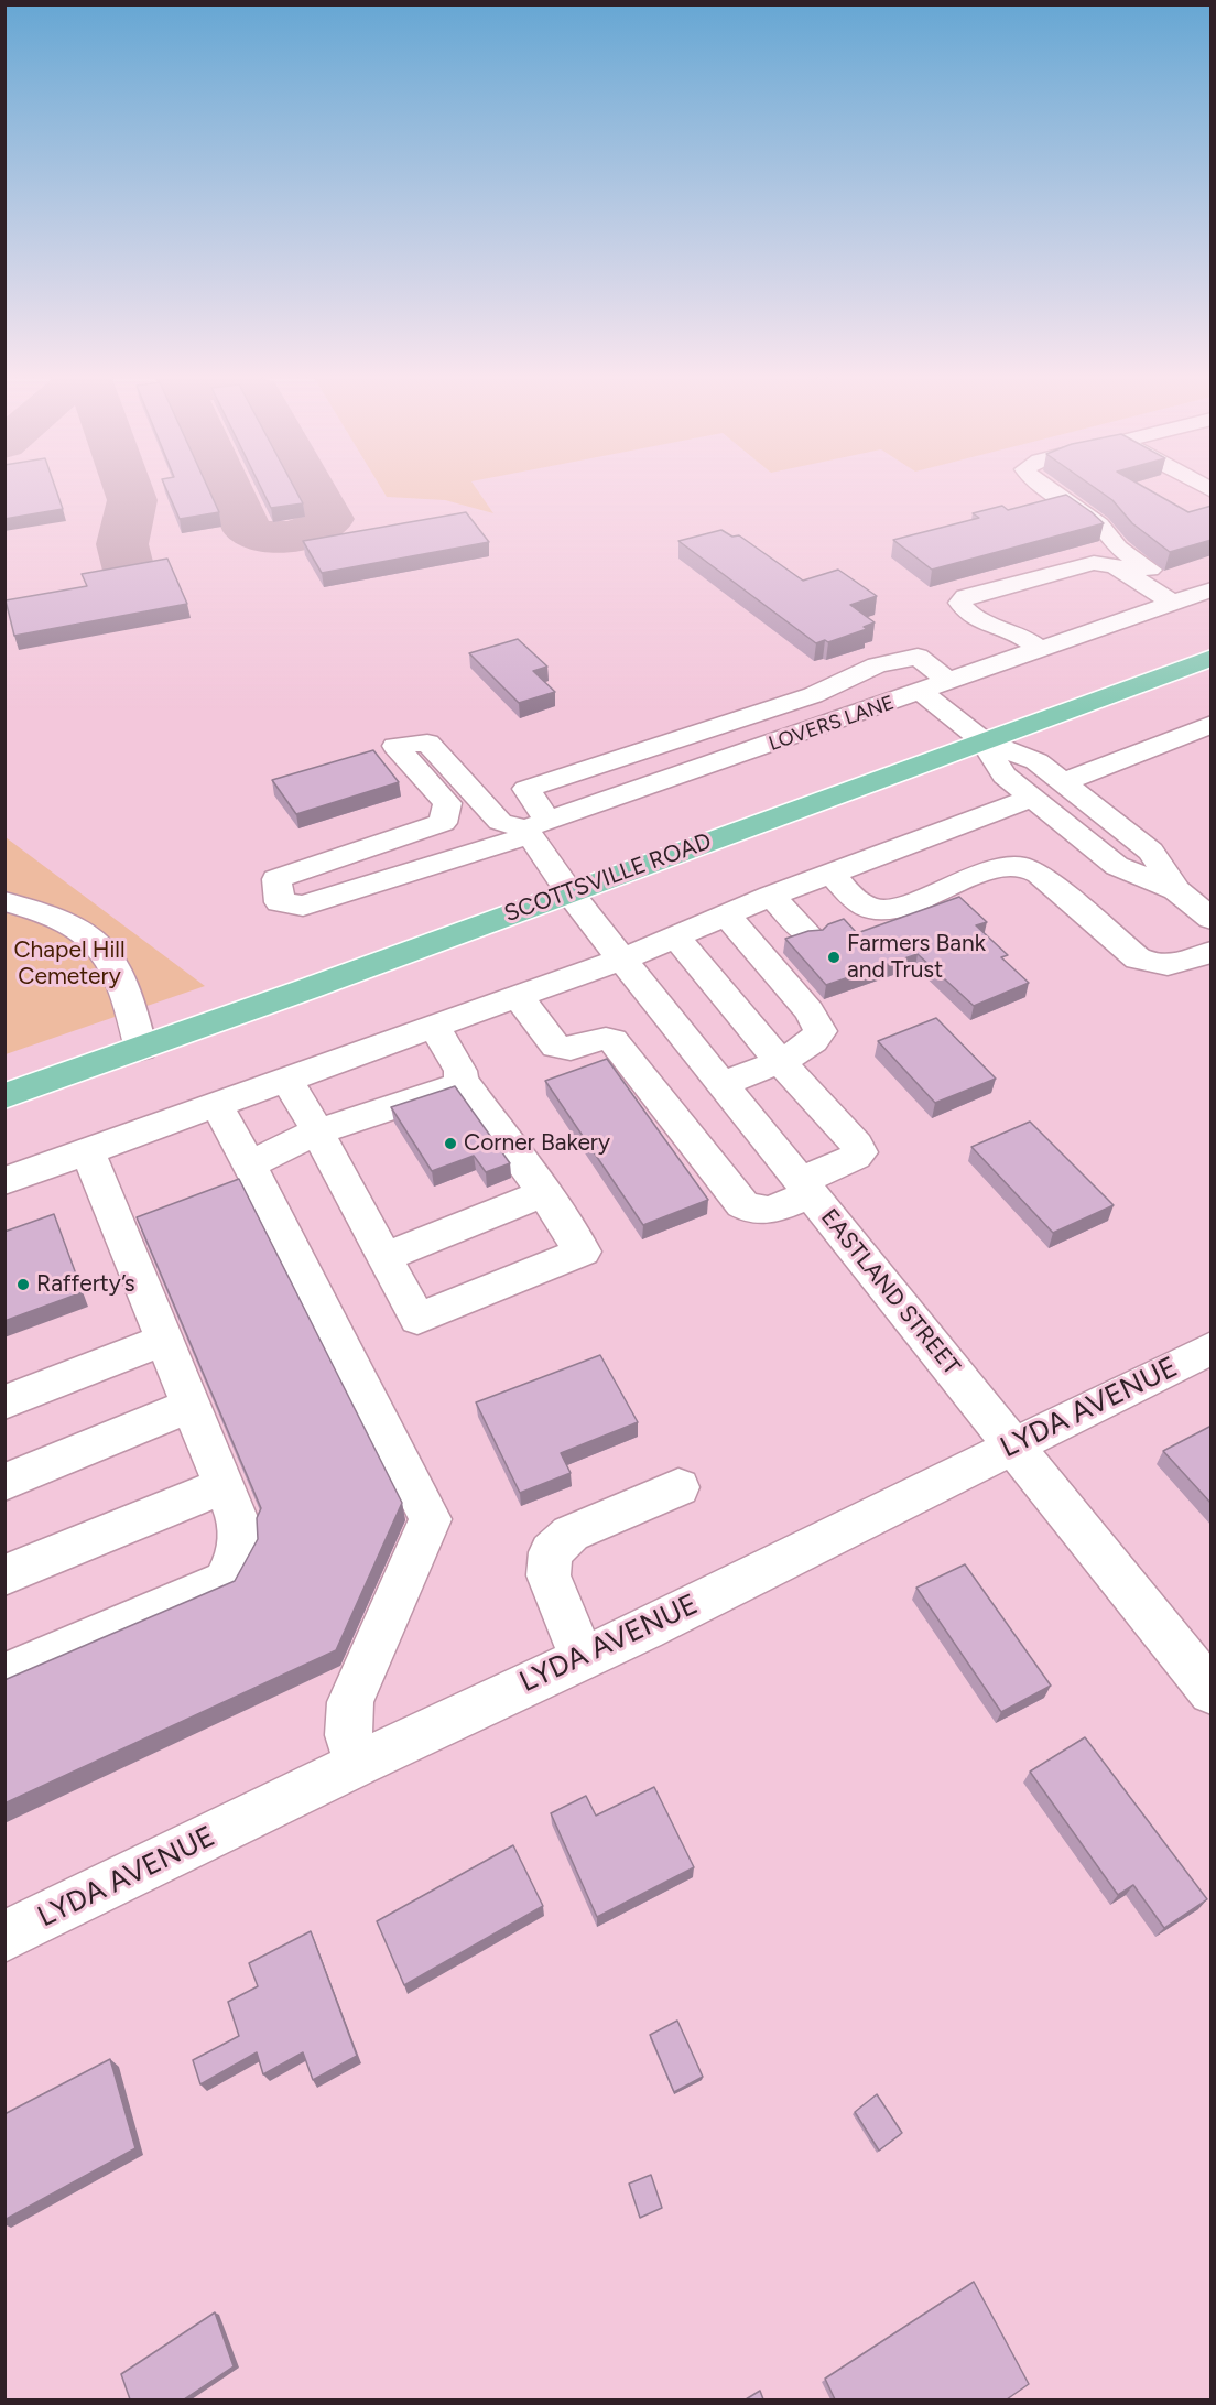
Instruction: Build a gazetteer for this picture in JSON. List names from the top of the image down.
{
  "streets": {
    "main road": ["SCOTTSVILLE ROAD"],
    "street": ["LOVERS LANE", "EASTLAND STREET", "LYDA AVENUE"]
  },
  "crossings": [
    ["SCOTTSVILLE ROAD", "EASTLAND STREET"],
    ["EASTLAND STREET", "LYDA AVENUE"]
  ],
  "parks": ["Chapel Hill Cemetery"],
  "places": ["Farmers Bank and Trust", "Corner Bakery", "Rafferty’s"]
}
